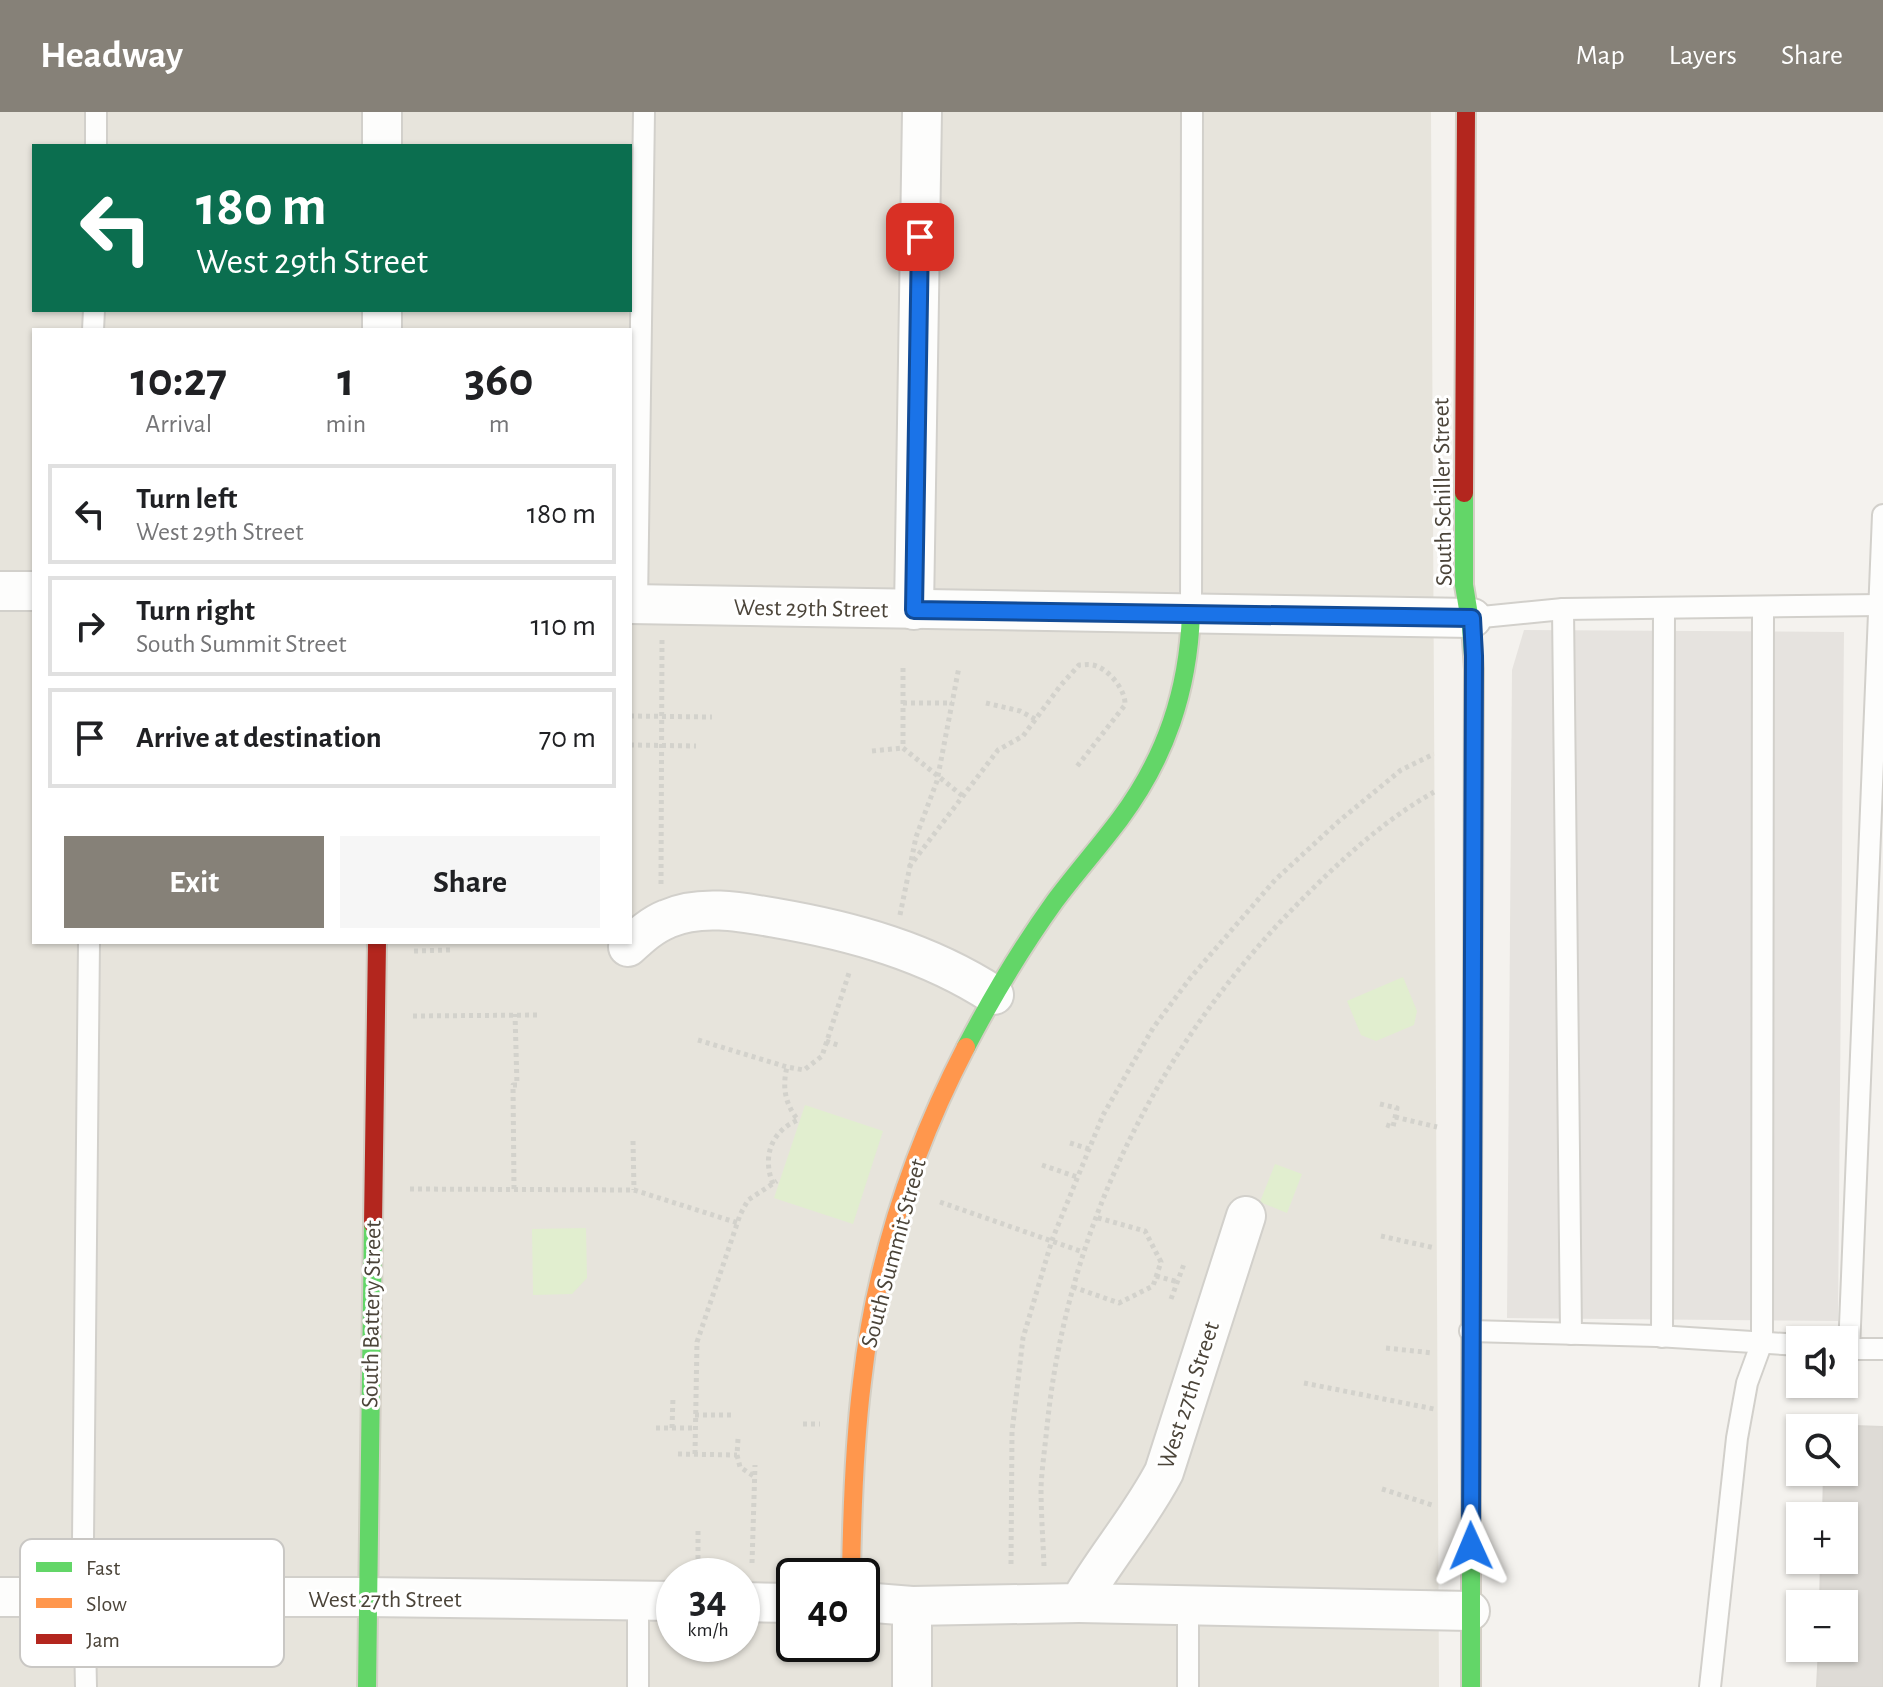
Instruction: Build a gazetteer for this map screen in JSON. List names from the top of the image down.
{
  "streets": {
    "street": [
      "South Schiller Street",
      "West 29th Street",
      "South Summit Street",
      "South Battery Street",
      "West 27th Street"
    ]
  },
  "crossings": [
    ["South Schiller Street", "West 29th Street"],
    ["West 29th Street", "South Summit Street"],
    ["South Battery Street", "West 27th Street"]
  ],
  "legend": ["Fast", "Slow", "Jam"],
  "page": {
    "header": "Headway",
    "nav": ["Map", "Layers", "Share"],
    "turn": ["180 m", "West 29th Street"],
    "eta": [
      "10:27",
      "Arrival",
      "1",
      "min",
      "360",
      "m"
    ],
    "list": [
      {
        "name": "Turn left",
        "note": "West 29th Street",
        "value": "180 m"
      },
      {
        "name": "Turn right",
        "note": "South Summit Street",
        "value": "110 m"
      },
      {
        "name": "Arrive at destination",
        "value": "70 m"
      }
    ],
    "buttons": ["Exit", "Share"],
    "map_buttons": ["+", "−"],
    "speed": "34 km/h",
    "limit": "40"
  }
}
